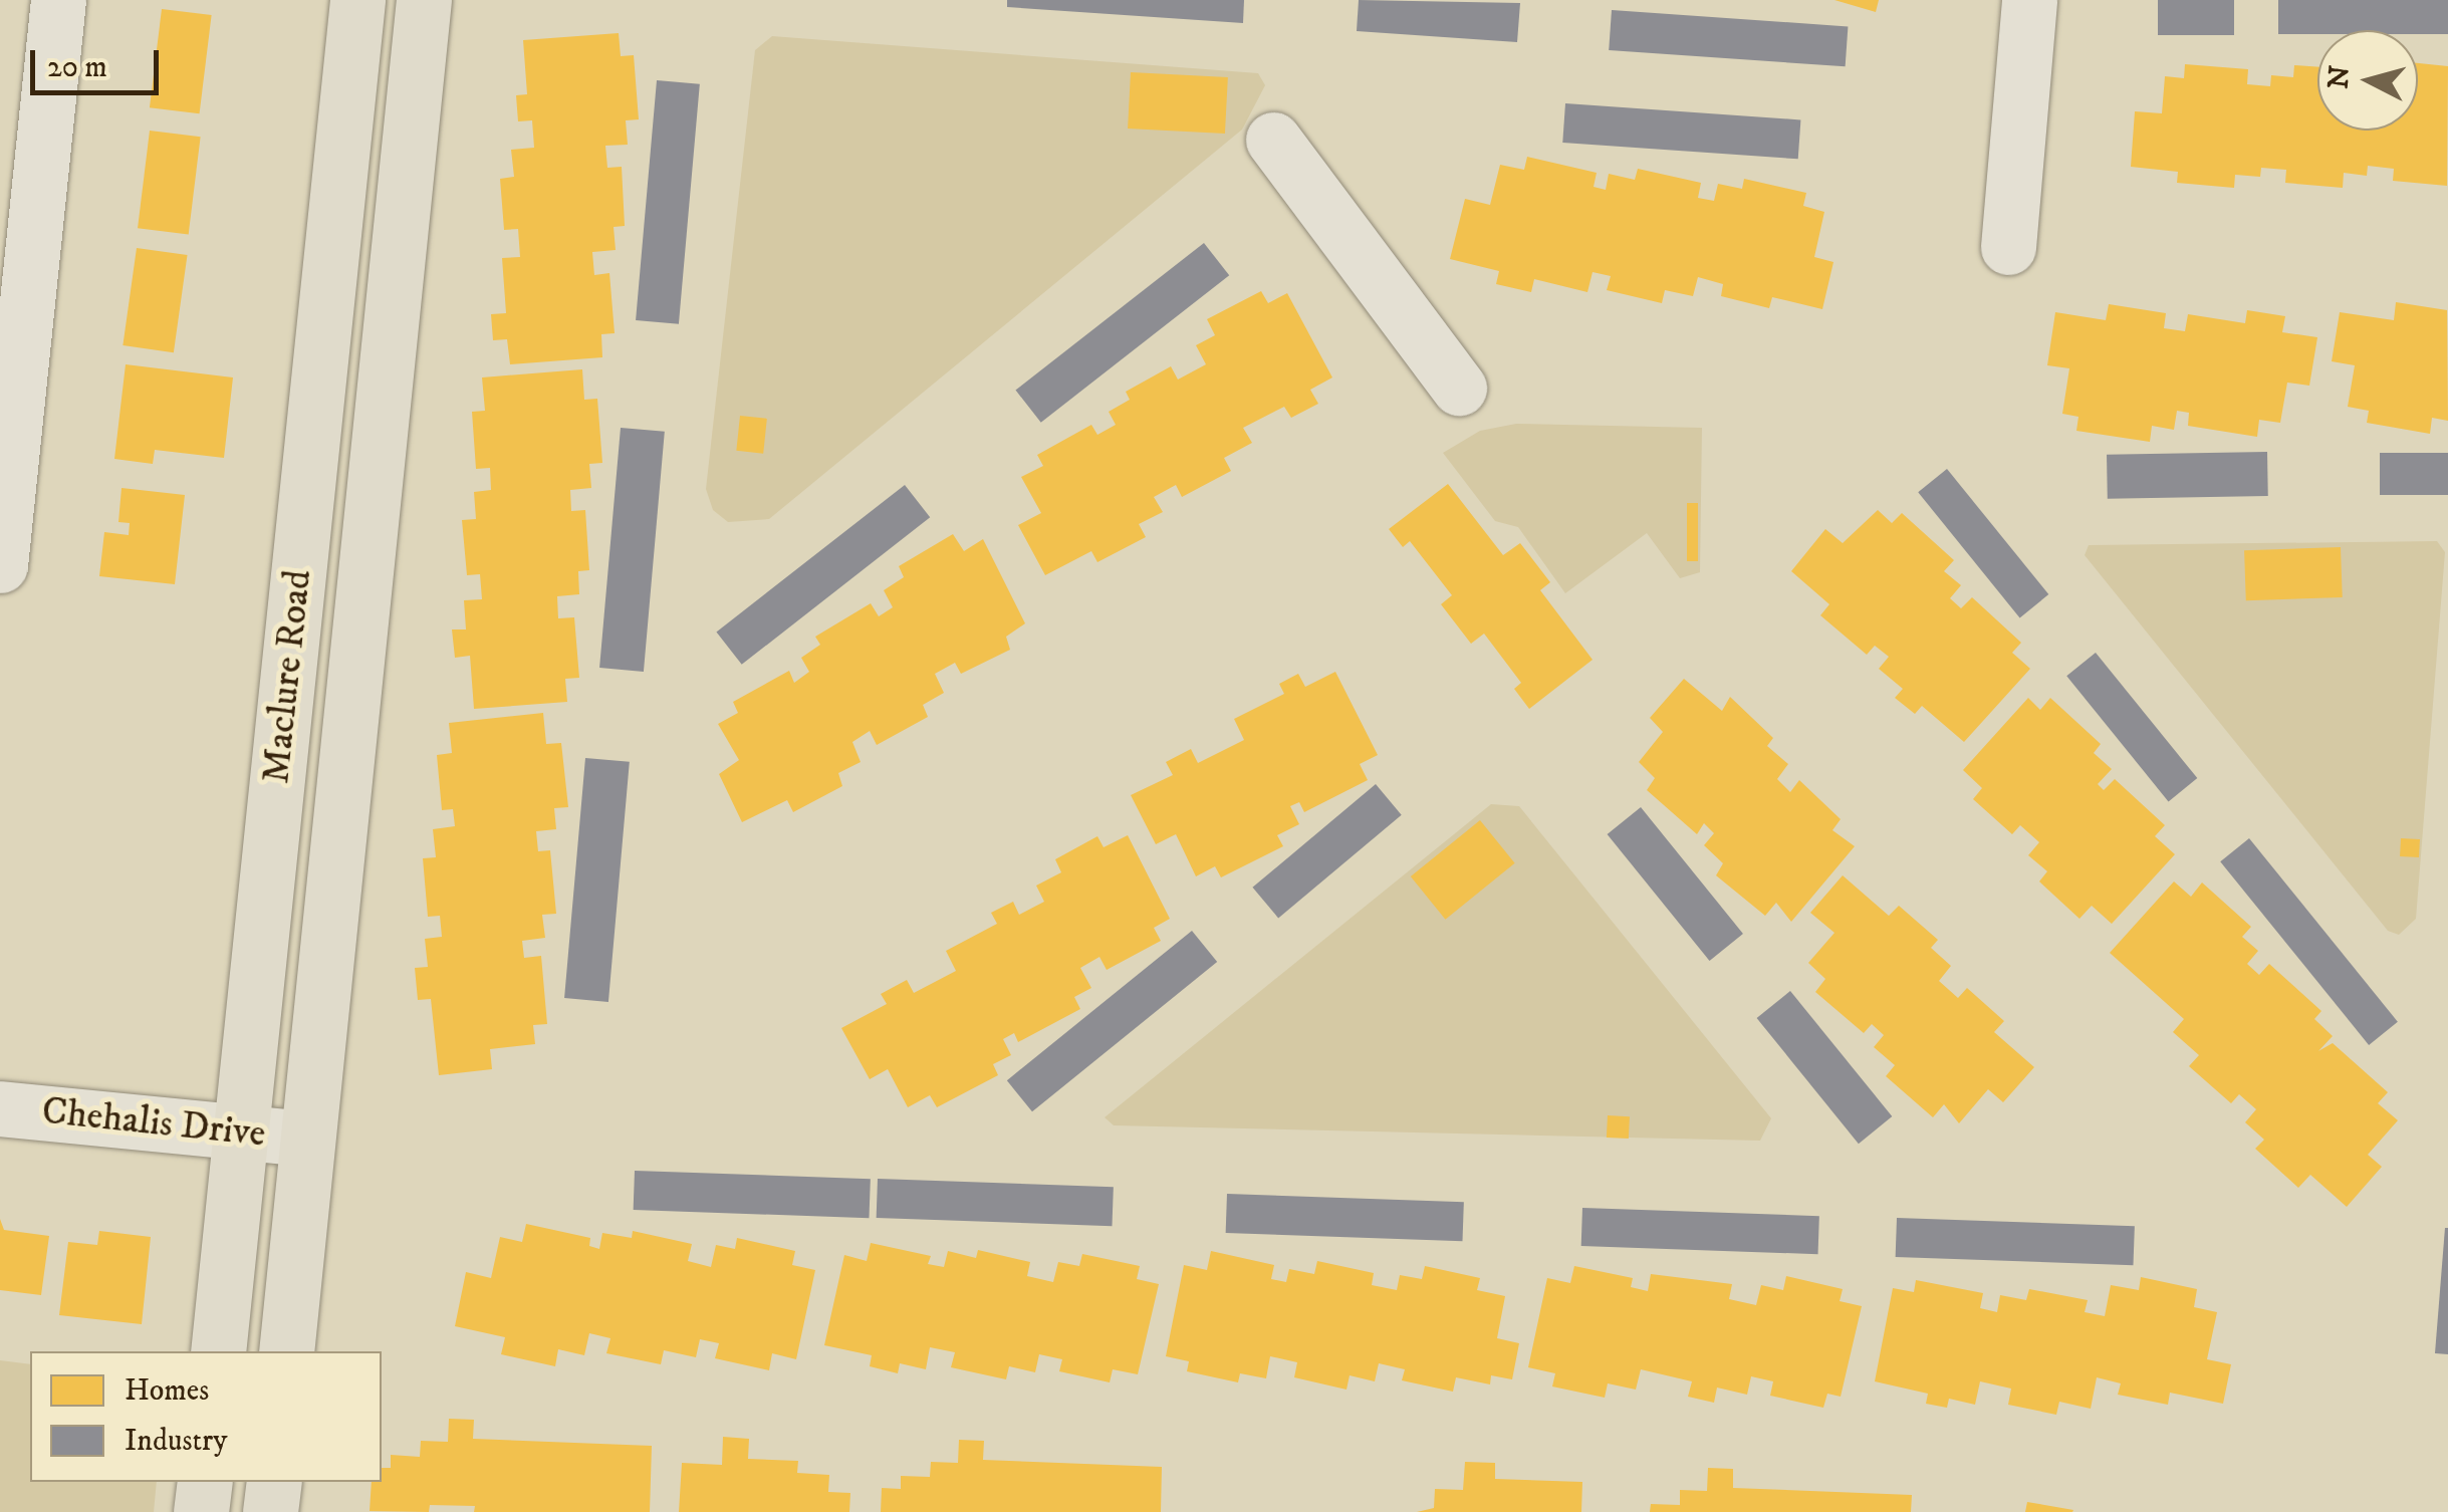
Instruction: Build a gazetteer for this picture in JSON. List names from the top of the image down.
{
  "streets": {
    "main road": ["Maclure Road"],
    "street": ["Chehalis Drive"]
  },
  "crossings": [
    ["Maclure Road", "Chehalis Drive"]
  ],
  "legend": ["Homes", "Industry"],
  "scale_bar": "20 m",
  "north": "left"
}
